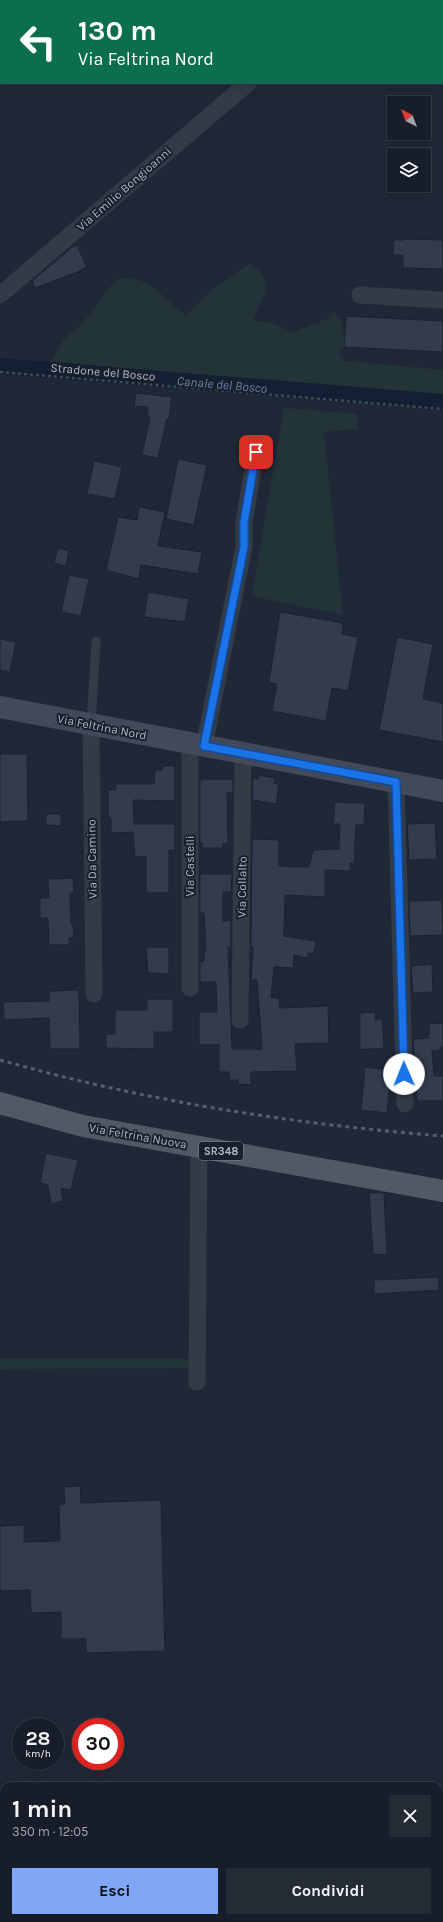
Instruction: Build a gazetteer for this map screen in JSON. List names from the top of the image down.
{
  "streets": {
    "main road": ["Via Feltrina Nord", "Via Feltrina Nuova", "SR348"],
    "street": [
      "Via Emilio Bongioanni",
      "Via Da Camino",
      "Via Castelli",
      "Via Collalto"
    ],
    "path": ["Stradone del Bosco"]
  },
  "crossings": [
    ["Via Feltrina Nord", "Via Da Camino"],
    ["Via Feltrina Nord", "Via Castelli"],
    ["Via Feltrina Nord", "Via Collalto"]
  ],
  "water": ["Canale del Bosco"],
  "north": "top left",
  "page": {
    "turn": ["130 m", "Via Feltrina Nord"],
    "speed": "28 km/h",
    "limit": "30",
    "heading": ["1 min", "350 m · 12:05"],
    "buttons": ["Esci", "Condividi"]
  }
}
